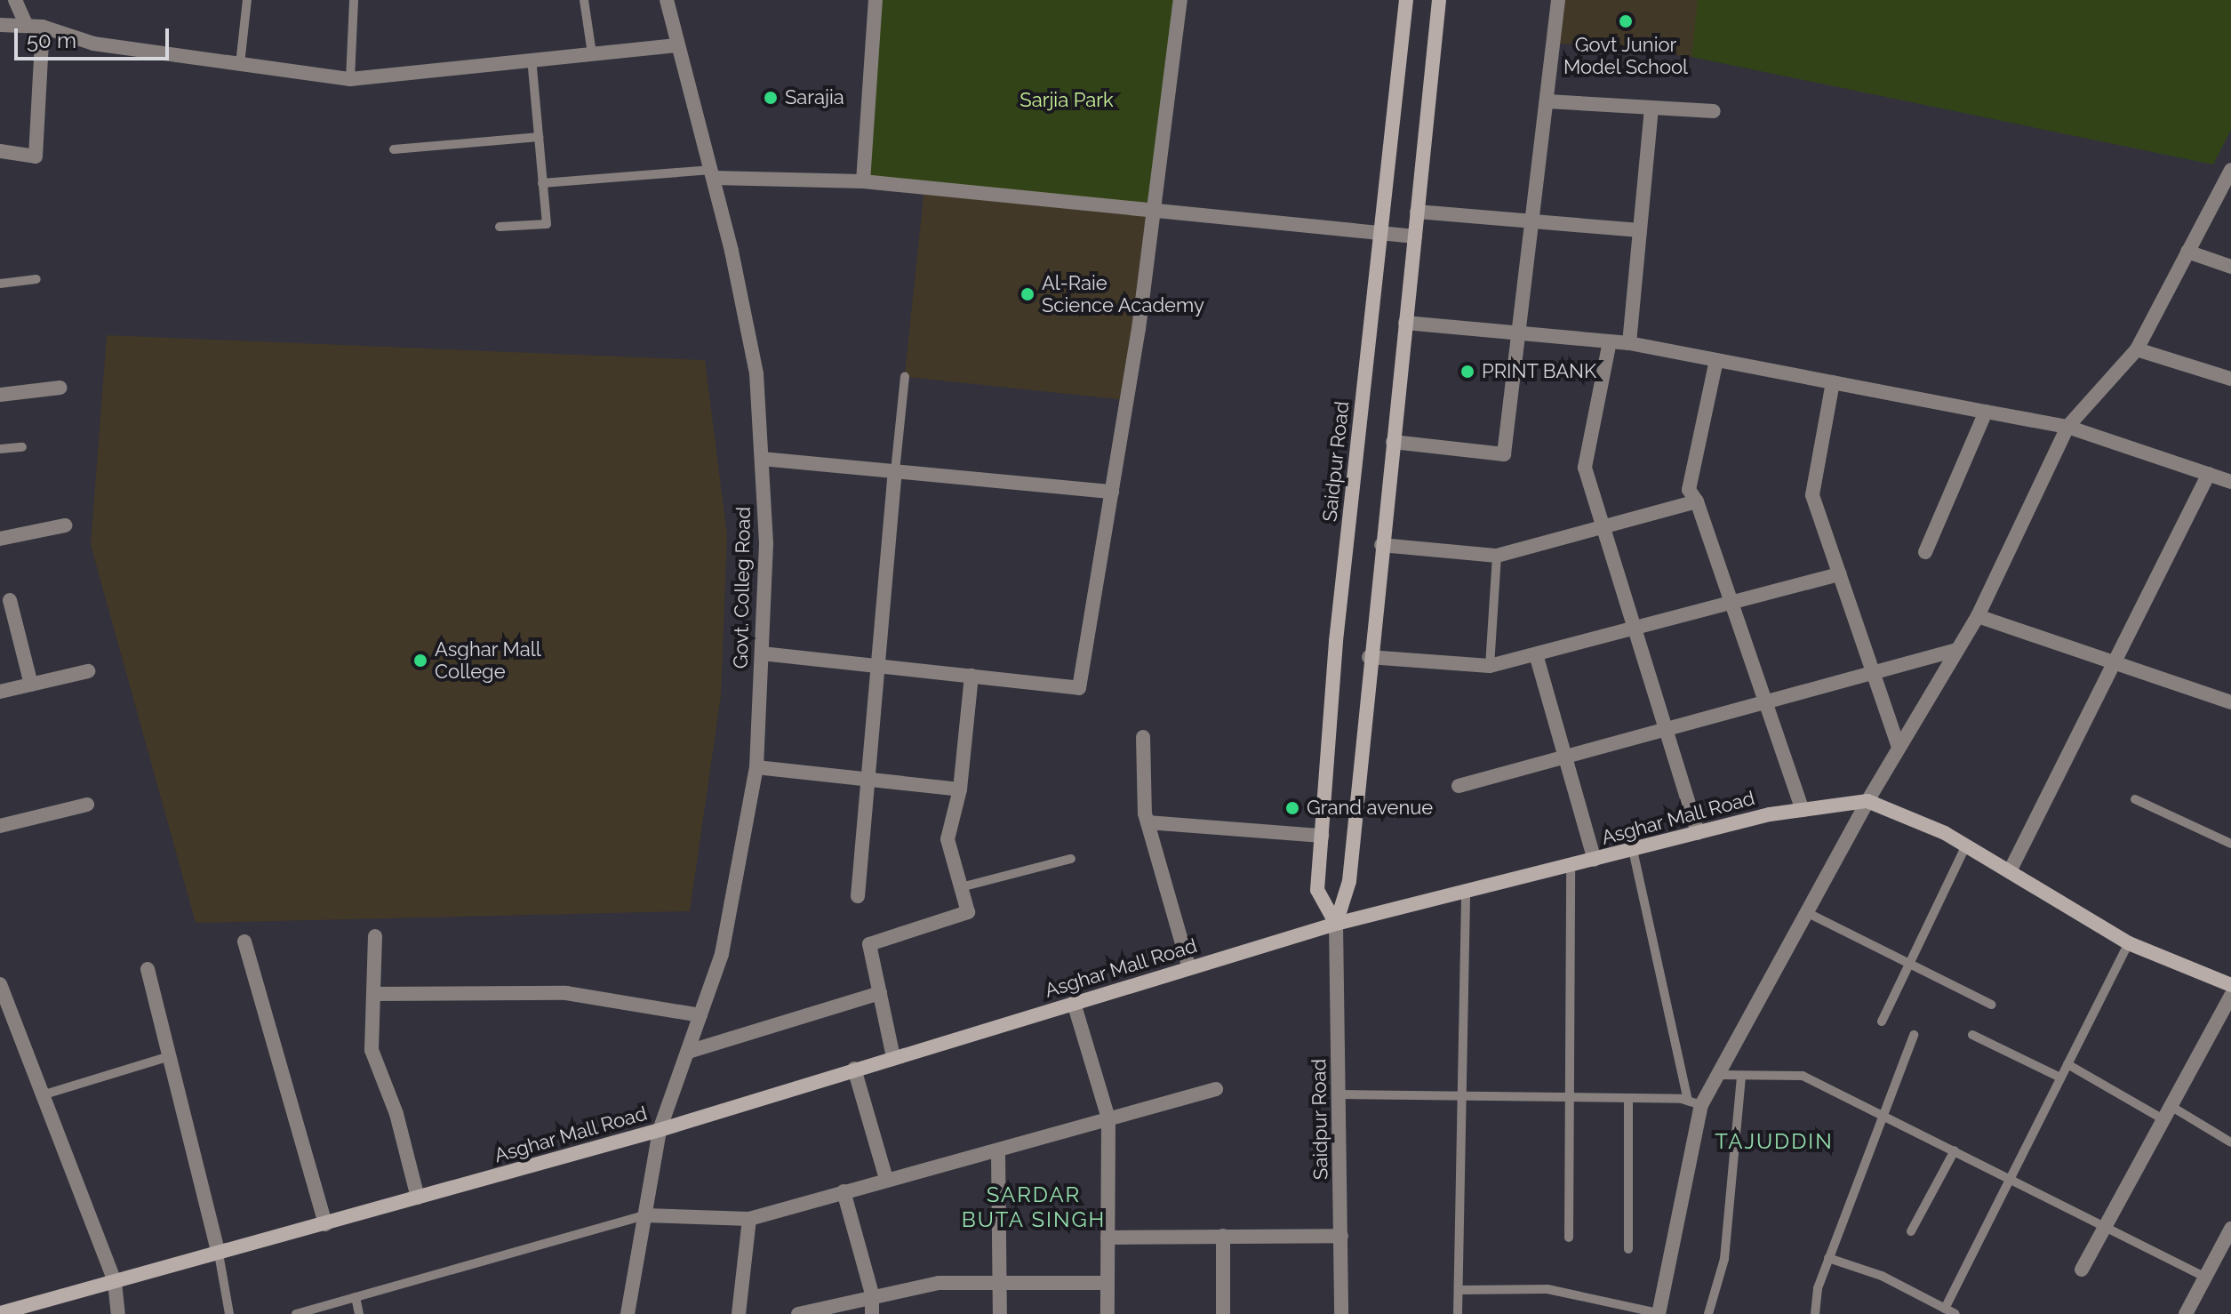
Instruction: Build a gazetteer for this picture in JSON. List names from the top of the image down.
{
  "streets": {
    "main road": ["Saidpur Road", "Asghar Mall Road"],
    "street": ["Govt. Colleg Road"]
  },
  "crossings": [
    ["Saidpur Road", "Asghar Mall Road"],
    ["Govt. Colleg Road", "Asghar Mall Road"]
  ],
  "districts": ["TAJUDDIN", "SARDAR BUTA SINGH"],
  "parks": ["Sarjia Park"],
  "places": [
    "Govt Junior Model School",
    "Sarajia",
    "Al-Raie Science Academy",
    "PRINT BANK",
    "Asghar Mall College",
    "Grand avenue"
  ],
  "scale_bar": "50 m"
}
